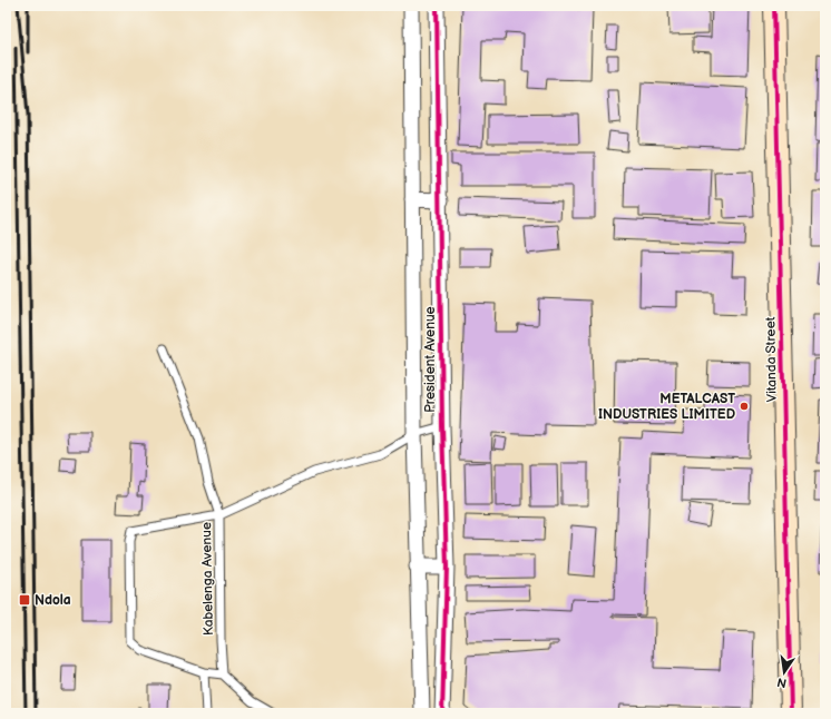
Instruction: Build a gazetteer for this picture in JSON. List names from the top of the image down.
{
  "streets": {
    "street": ["President Avenue", "Vitanda Street"],
    "lane": ["Kabelenga Avenue"]
  },
  "places": {
    "other": ["METALCAST INDUSTRIES LIMITED"],
    "transit": ["Ndola"]
  },
  "north": "bottom"
}
